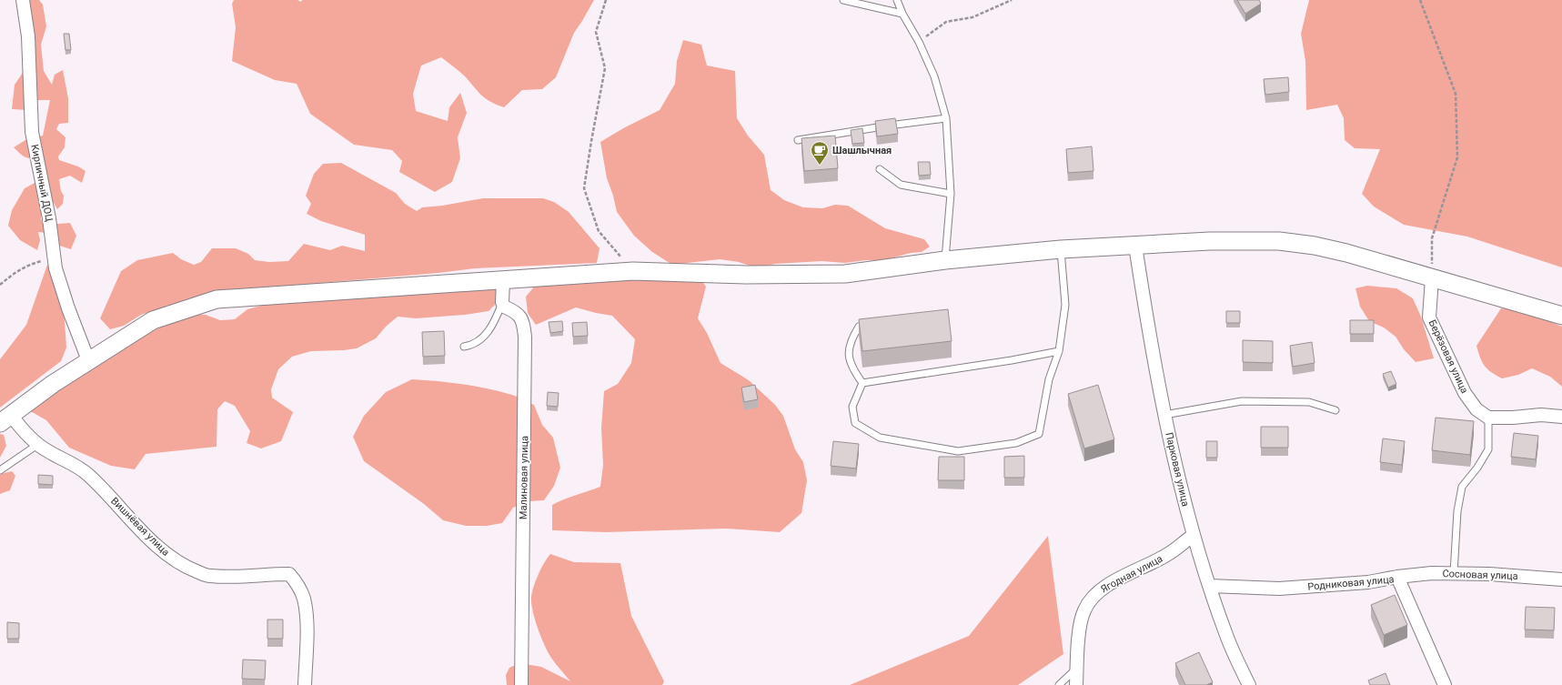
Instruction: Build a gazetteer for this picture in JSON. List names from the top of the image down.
{
  "streets": {
    "street": [
      "Кирпичный ДОЦ",
      "Берёзовая улица",
      "Парковая улица",
      "Малиновая улица",
      "Вишнёвая улица",
      "Ягодная улица",
      "Сосновая улица",
      "Родниковая улица"
    ]
  },
  "crossings": [
    ["Парковая улица", "Ягодная улица"],
    ["Парковая улица", "Родниковая улица"],
    ["Сосновая улица", "Родниковая улица"]
  ],
  "places": {
    "cafe": ["Шашлычная"]
  }
}
